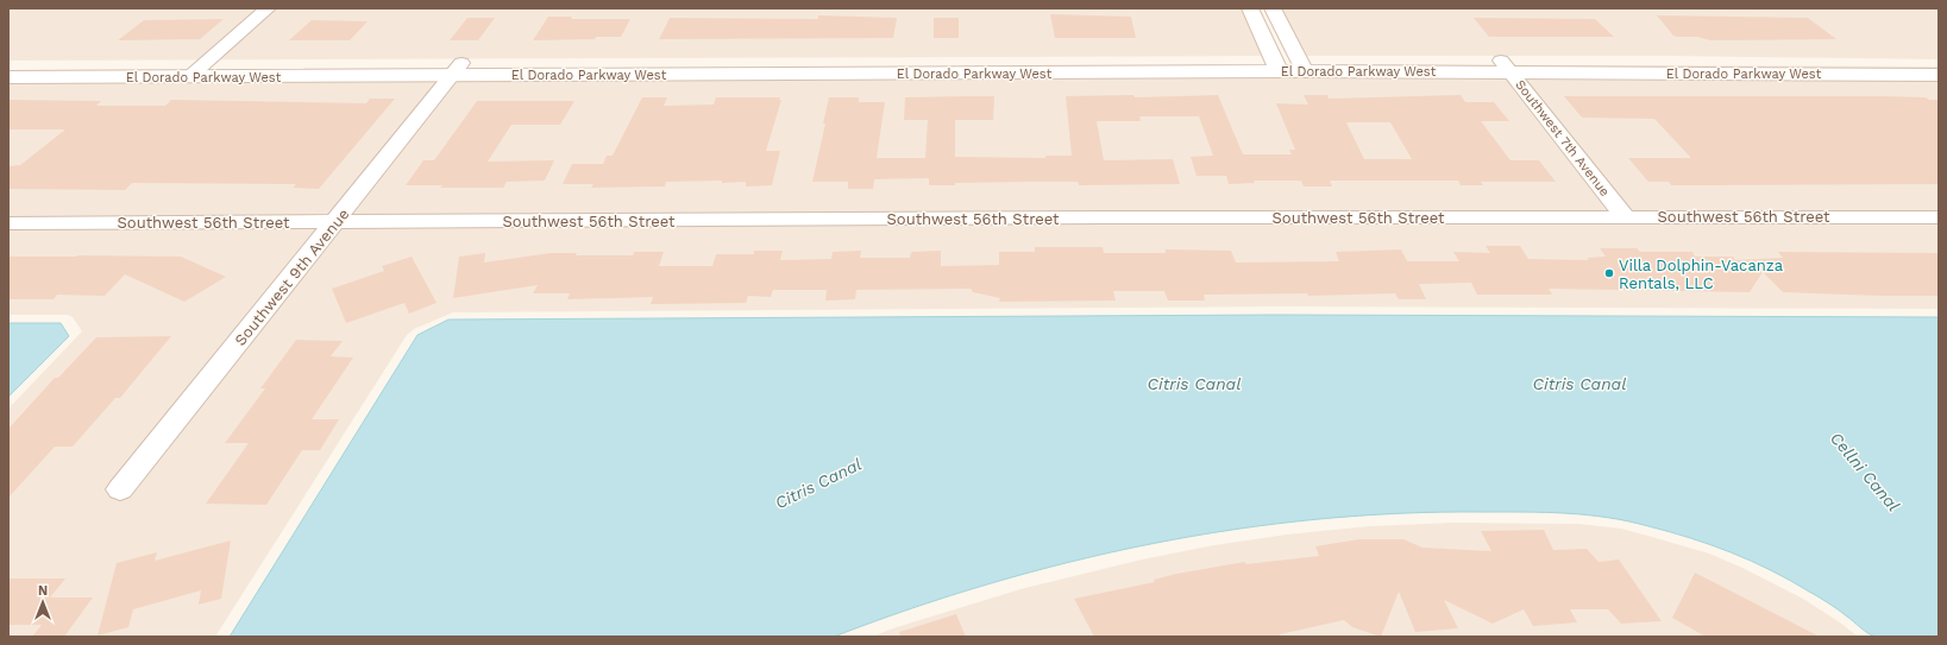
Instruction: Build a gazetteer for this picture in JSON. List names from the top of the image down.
{
  "streets": {
    "street": [
      "El Dorado Parkway West",
      "Southwest 7th Avenue",
      "Southwest 56th Street",
      "Southwest 9th Avenue"
    ]
  },
  "crossings": [
    ["El Dorado Parkway West", "Southwest 7th Avenue"],
    ["El Dorado Parkway West", "Southwest 9th Avenue"],
    ["Southwest 7th Avenue", "Southwest 56th Street"],
    ["Southwest 56th Street", "Southwest 9th Avenue"]
  ],
  "water": ["Citris Canal", "Cellni Canal"],
  "places": ["Villa Dolphin-Vacanza Rentals, LLC"],
  "north": "top"
}
